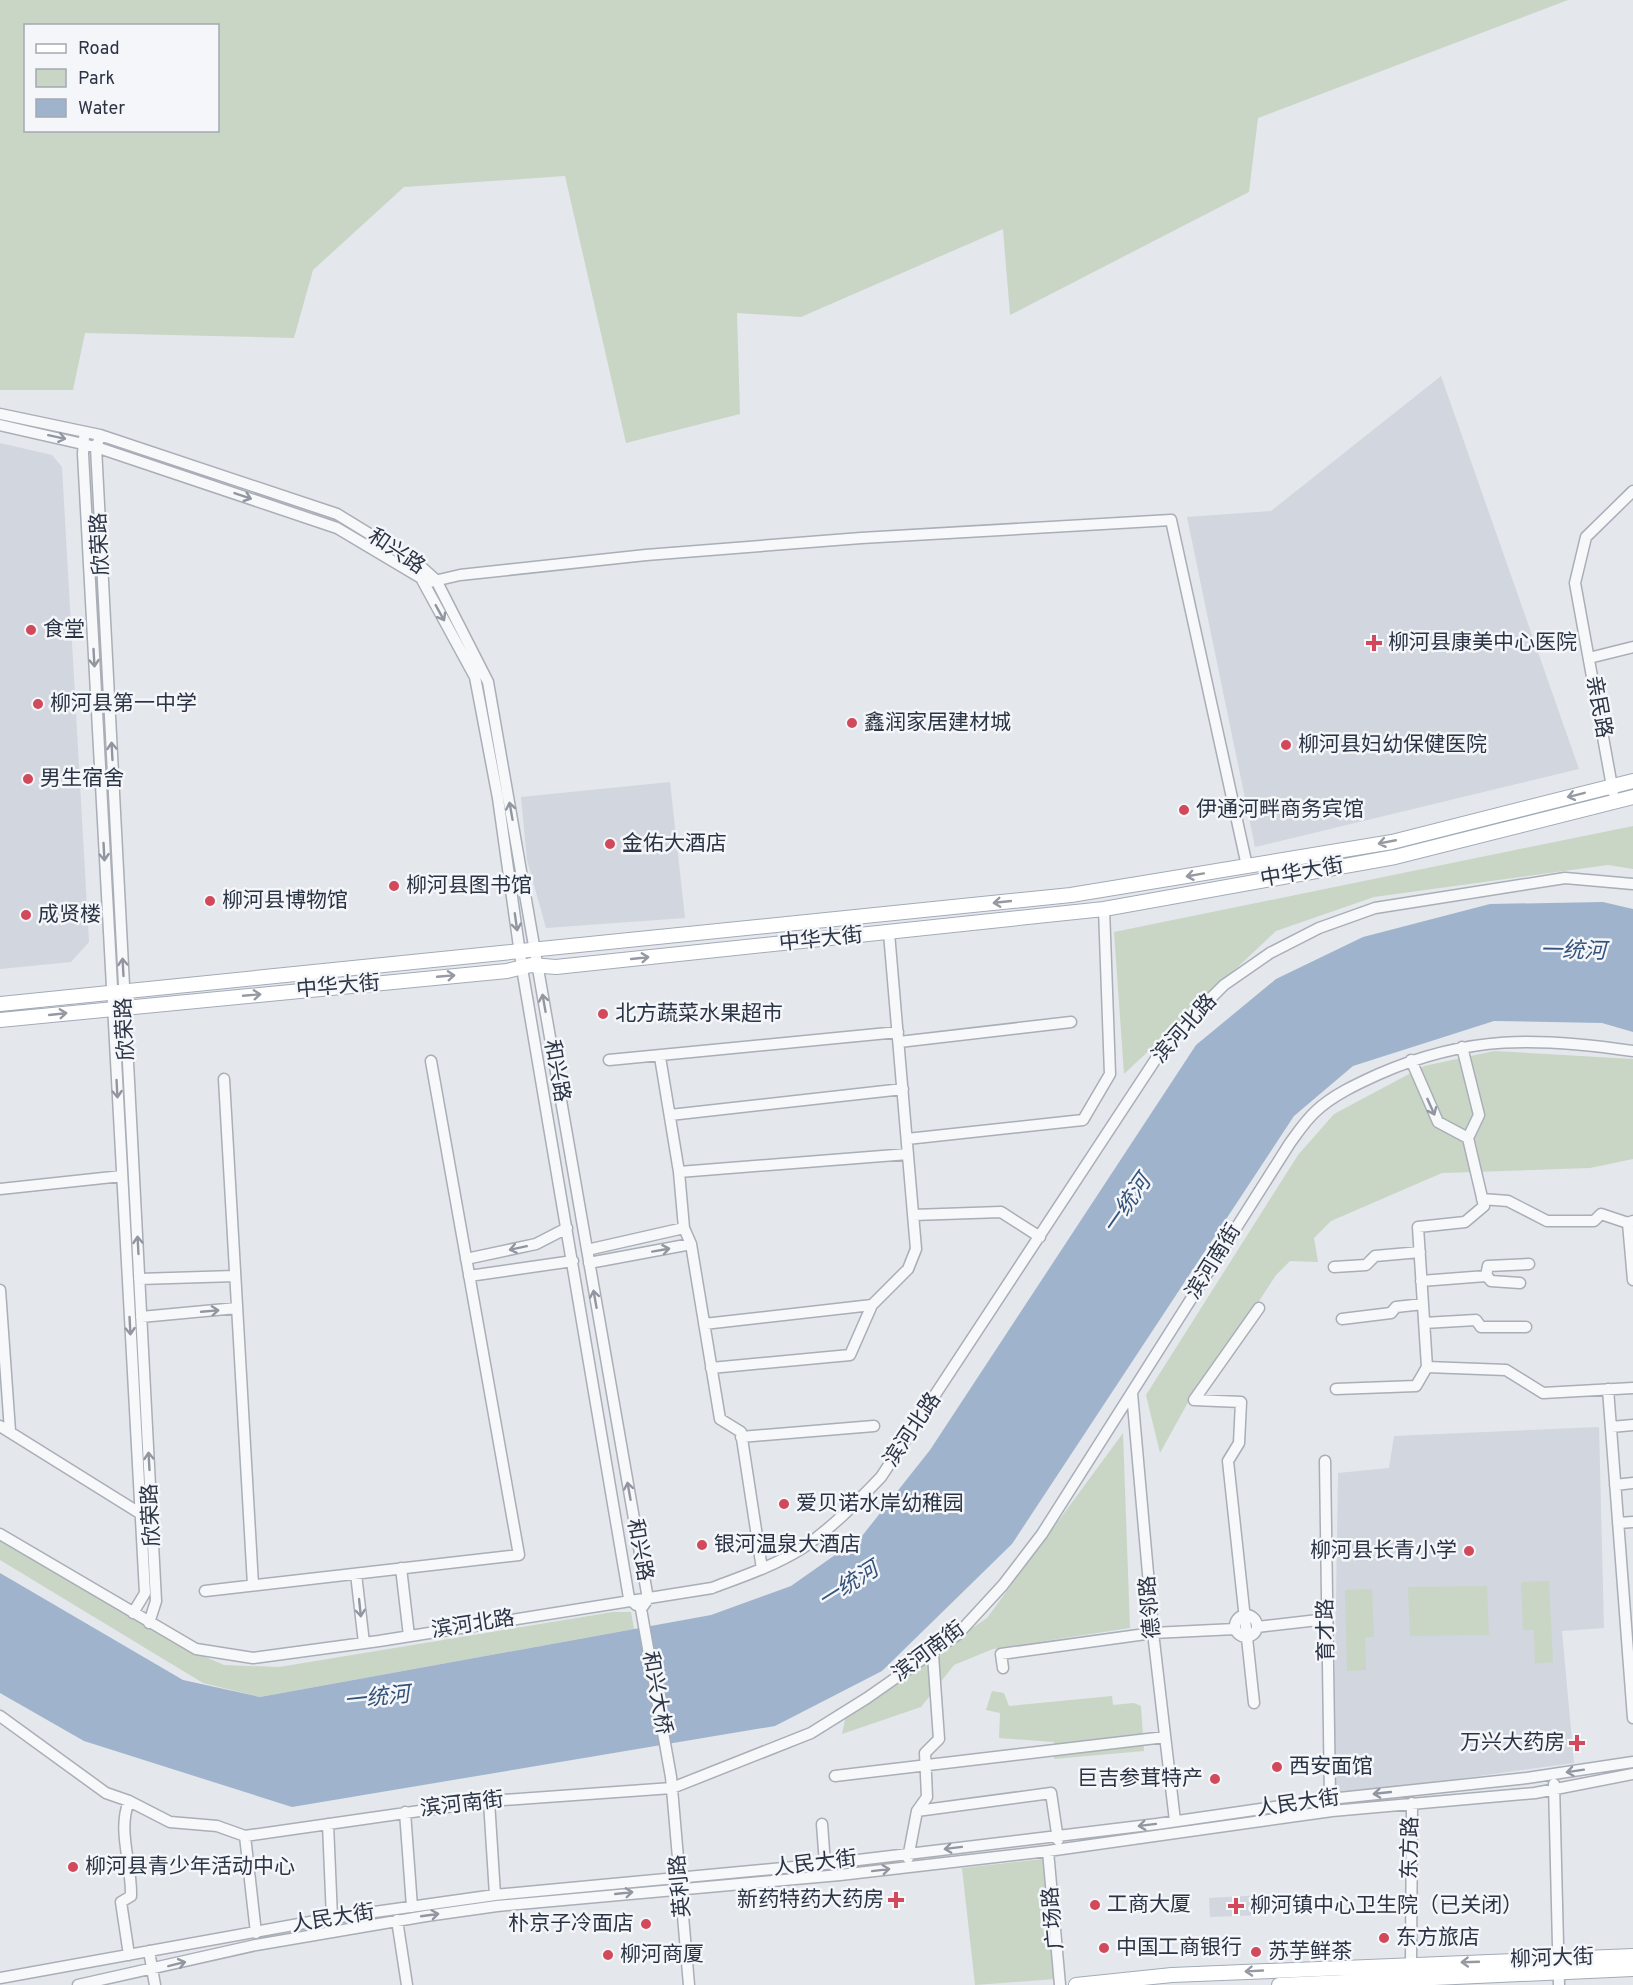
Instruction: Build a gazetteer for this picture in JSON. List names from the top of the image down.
{
  "streets": {
    "main road": ["中华大街", "柳河大街"],
    "street": [
      "欣荣路",
      "和兴路",
      "亲民路",
      "滨河北路",
      "滨河南街",
      "德邻路",
      "育才路",
      "和兴大桥",
      "人民大街",
      "东方路",
      "英利路",
      "广场路"
    ]
  },
  "crossings": [
    ["欣荣路", "和兴路"],
    ["欣荣路", "中华大街"],
    ["欣荣路", "滨河北路"],
    ["和兴路", "中华大街"],
    ["和兴路", "滨河北路"],
    ["和兴路", "和兴大桥"],
    ["亲民路", "中华大街"],
    ["滨河南街", "德邻路"],
    ["滨河南街", "和兴大桥"],
    ["滨河南街", "英利路"],
    ["德邻路", "人民大街"],
    ["育才路", "人民大街"],
    ["和兴大桥", "英利路"],
    ["人民大街", "东方路"],
    ["人民大街", "英利路"],
    ["人民大街", "广场路"],
    ["东方路", "柳河大街"]
  ],
  "water": ["一统河"],
  "places": {
    "other": [
      "食堂",
      "柳河县第一中学",
      "鑫润家居建材城",
      "柳河县妇幼保健医院",
      "男生宿舍",
      "伊通河畔商务宾馆",
      "金佑大酒店",
      "柳河县图书馆",
      "柳河县博物馆",
      "成贤楼",
      "北方蔬菜水果超市",
      "爱贝诺水岸幼稚园",
      "银河温泉大酒店",
      "柳河县长青小学",
      "西安面馆",
      "巨吉参茸特产",
      "柳河县青少年活动中心",
      "工商大厦",
      "朴京子冷面店",
      "东方旅店",
      "中国工商银行",
      "苏芋鲜茶",
      "柳河商厦"
    ],
    "health": [
      "柳河县康美中心医院",
      "万兴大药房",
      "新药特药大药房",
      "柳河镇中心卫生院（已关闭）"
    ]
  },
  "legend": ["Road", "Park", "Water"]
}
